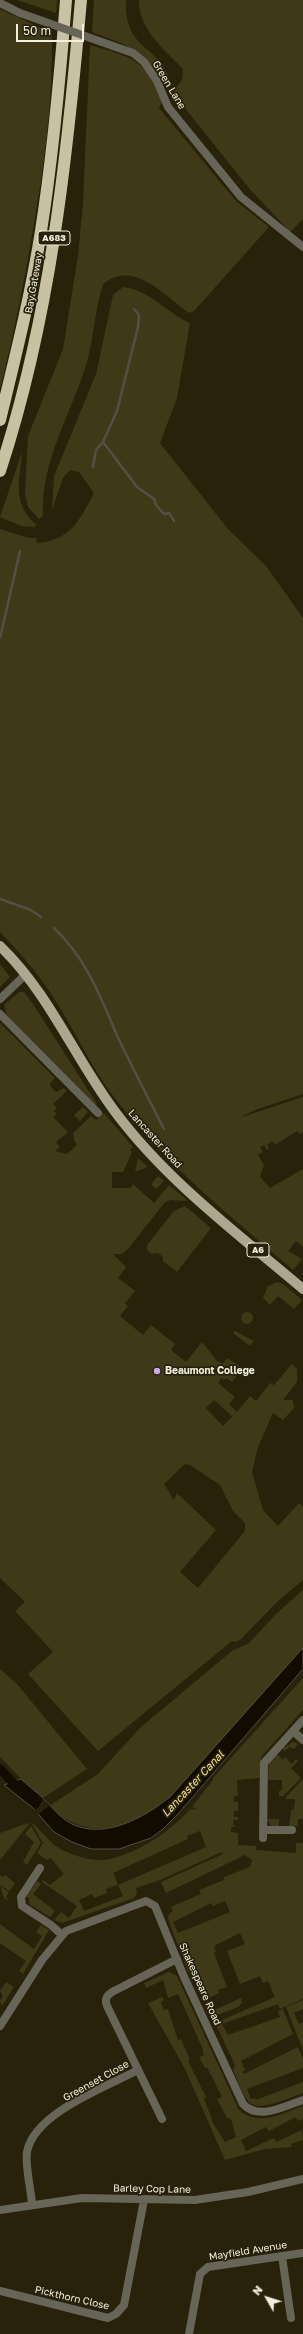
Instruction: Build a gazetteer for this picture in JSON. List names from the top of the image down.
{
  "streets": {
    "highway": ["A683", "Bay Gateway"],
    "main road": ["Lancaster Road", "A6"],
    "street": [
      "Green Lane",
      "Shakespeare Road",
      "Greenset Close",
      "Barley Cop Lane",
      "Mayfield Avenue",
      "Pickthorn Close"
    ]
  },
  "crossings": [
    ["Shakespeare Road", "Greenset Close"],
    ["Greenset Close", "Barley Cop Lane"],
    ["Barley Cop Lane", "Pickthorn Close"]
  ],
  "water": ["Lancaster Canal"],
  "places": ["Beaumont College"],
  "scale_bar": "50 m",
  "north": "top left"
}
